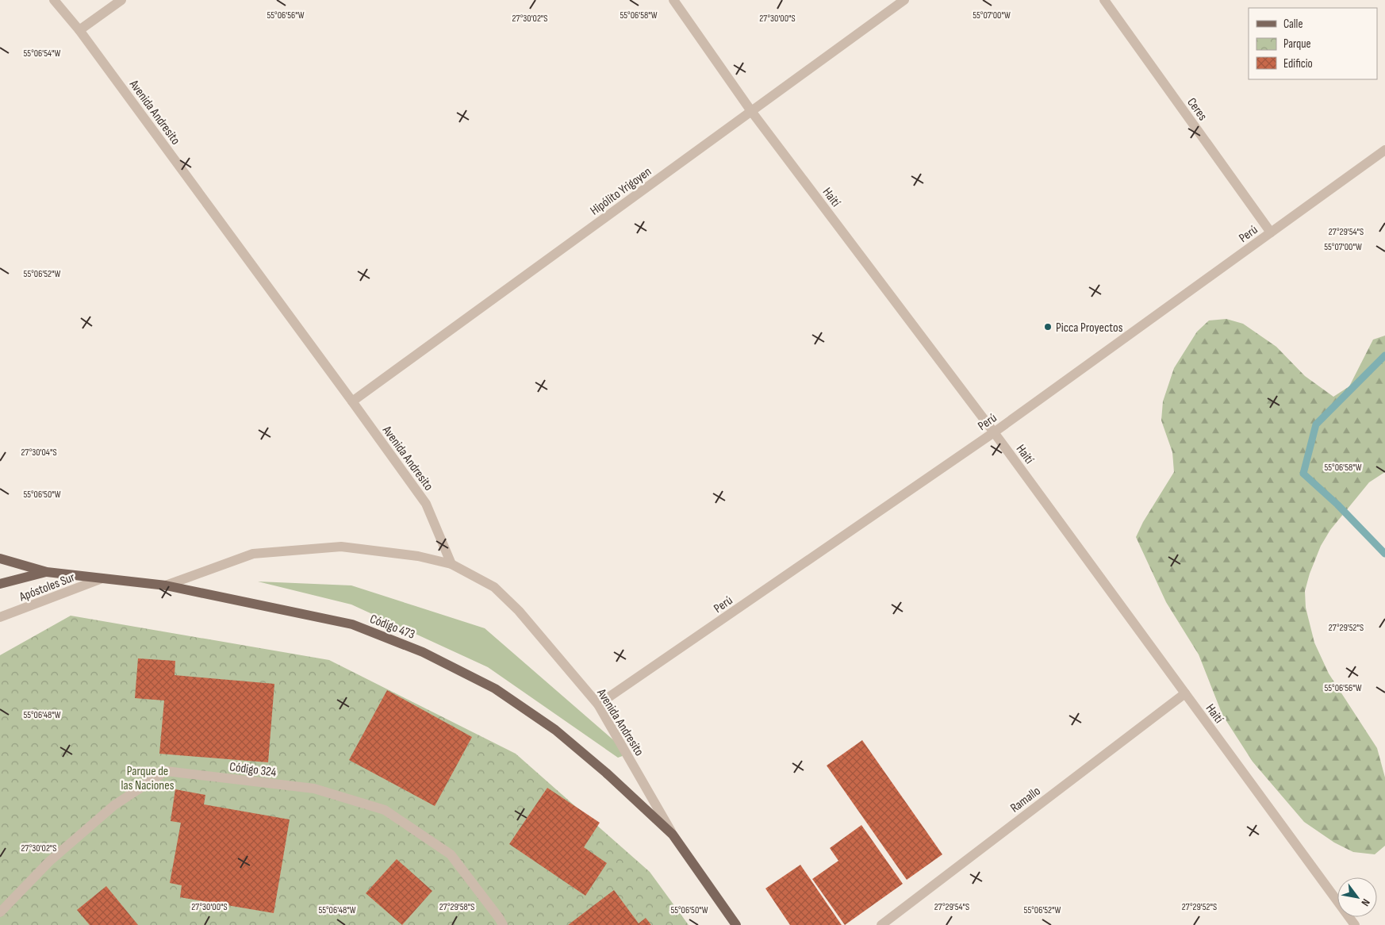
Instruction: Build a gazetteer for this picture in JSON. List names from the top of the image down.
{
  "streets": {
    "main road": ["Avenida Andresito", "Código 473"],
    "street": [
      "Ceres",
      "Hipólito Yrigoyen",
      "Haití",
      "Perú",
      "Apóstoles Sur",
      "Código 324",
      "Ramallo"
    ]
  },
  "crossings": [
    ["Ceres", "Perú"],
    ["Avenida Andresito", "Hipólito Yrigoyen"],
    ["Avenida Andresito", "Perú"],
    ["Avenida Andresito", "Código 473"],
    ["Hipólito Yrigoyen", "Haití"],
    ["Haití", "Perú"],
    ["Haití", "Ramallo"],
    ["Apóstoles Sur", "Código 473"]
  ],
  "parks": ["Parque de las Naciones"],
  "places": ["Picca Proyectos"],
  "legend": ["Calle", "Parque", "Edificio"],
  "north": "bottom right",
  "coordinates": [
    "55°06'56\"W",
    "55°06'58\"W",
    "55°07'00\"W",
    "27°30'02\"S",
    "27°30'00\"S",
    "55°06'54\"W",
    "27°29'54\"S",
    "55°06'52\"W",
    "27°30'04\"S",
    "55°06'50\"W",
    "27°29'52\"S",
    "55°06'48\"W",
    "27°29'58\"S"
  ]
}
